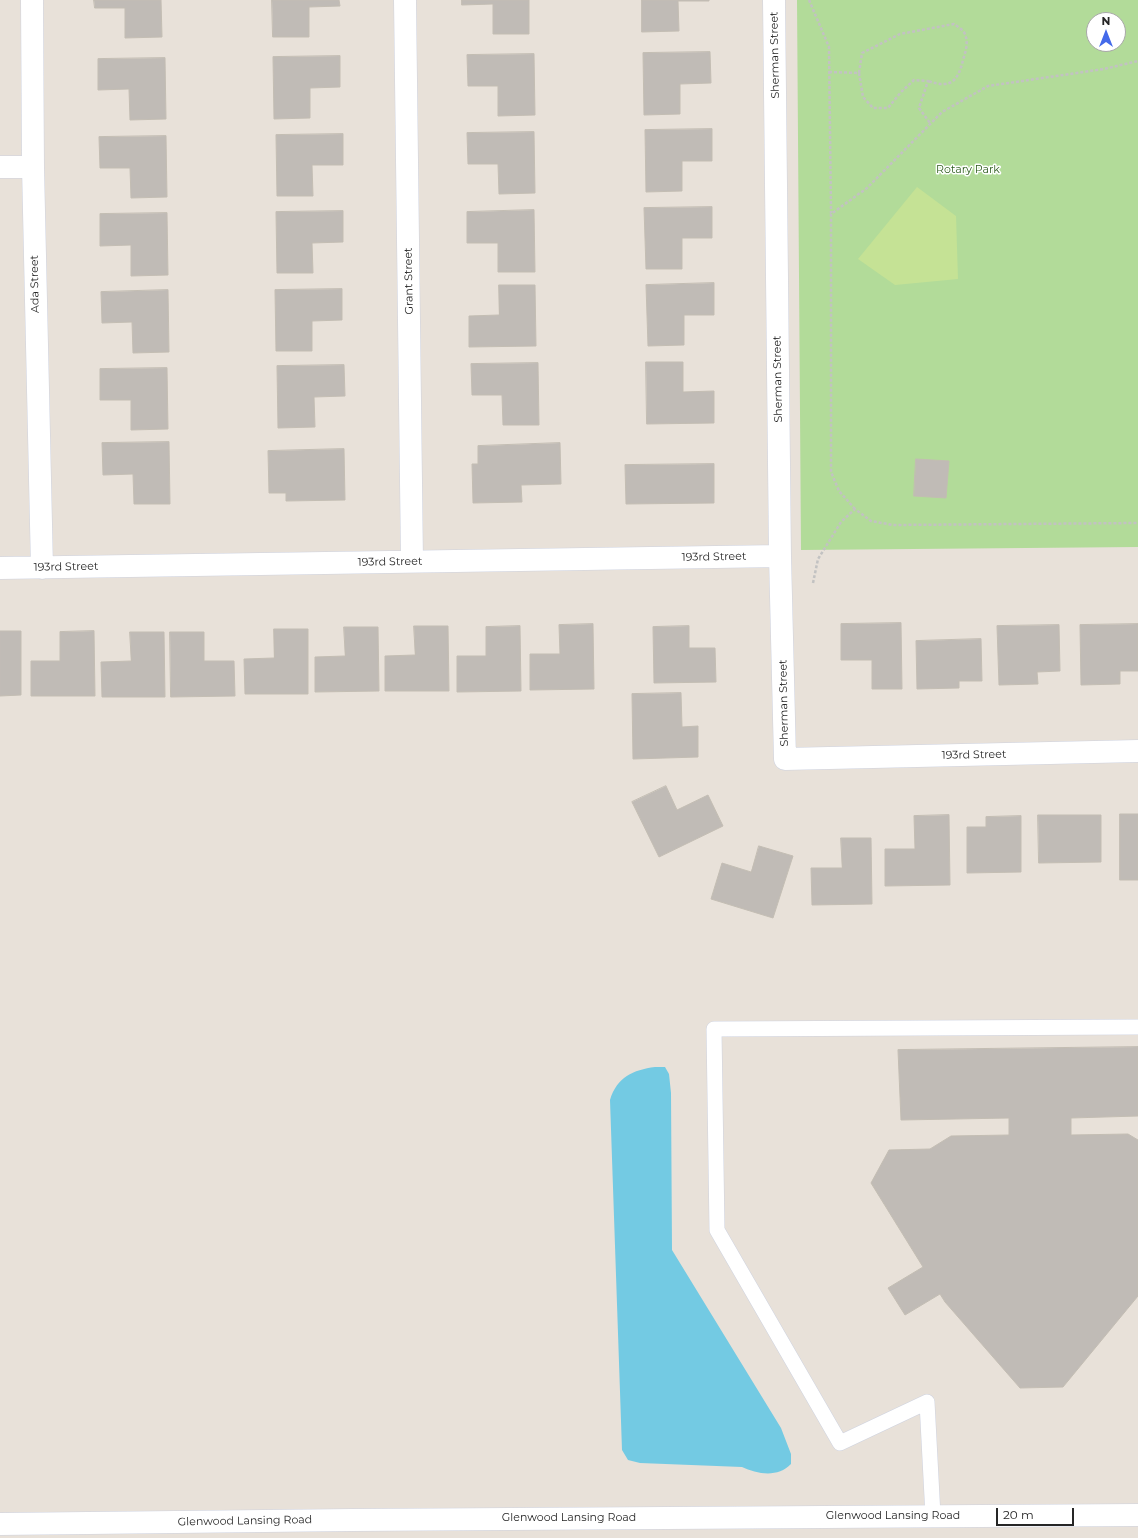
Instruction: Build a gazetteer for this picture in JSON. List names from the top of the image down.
{
  "streets": {
    "street": [
      "Sherman Street",
      "Grant Street",
      "Ada Street",
      "193rd Street",
      "Glenwood Lansing Road"
    ]
  },
  "crossings": [
    ["Sherman Street", "193rd Street"],
    ["Grant Street", "193rd Street"],
    ["Ada Street", "193rd Street"]
  ],
  "parks": ["Rotary Park"],
  "scale_bar": "20 m",
  "north": "top"
}
